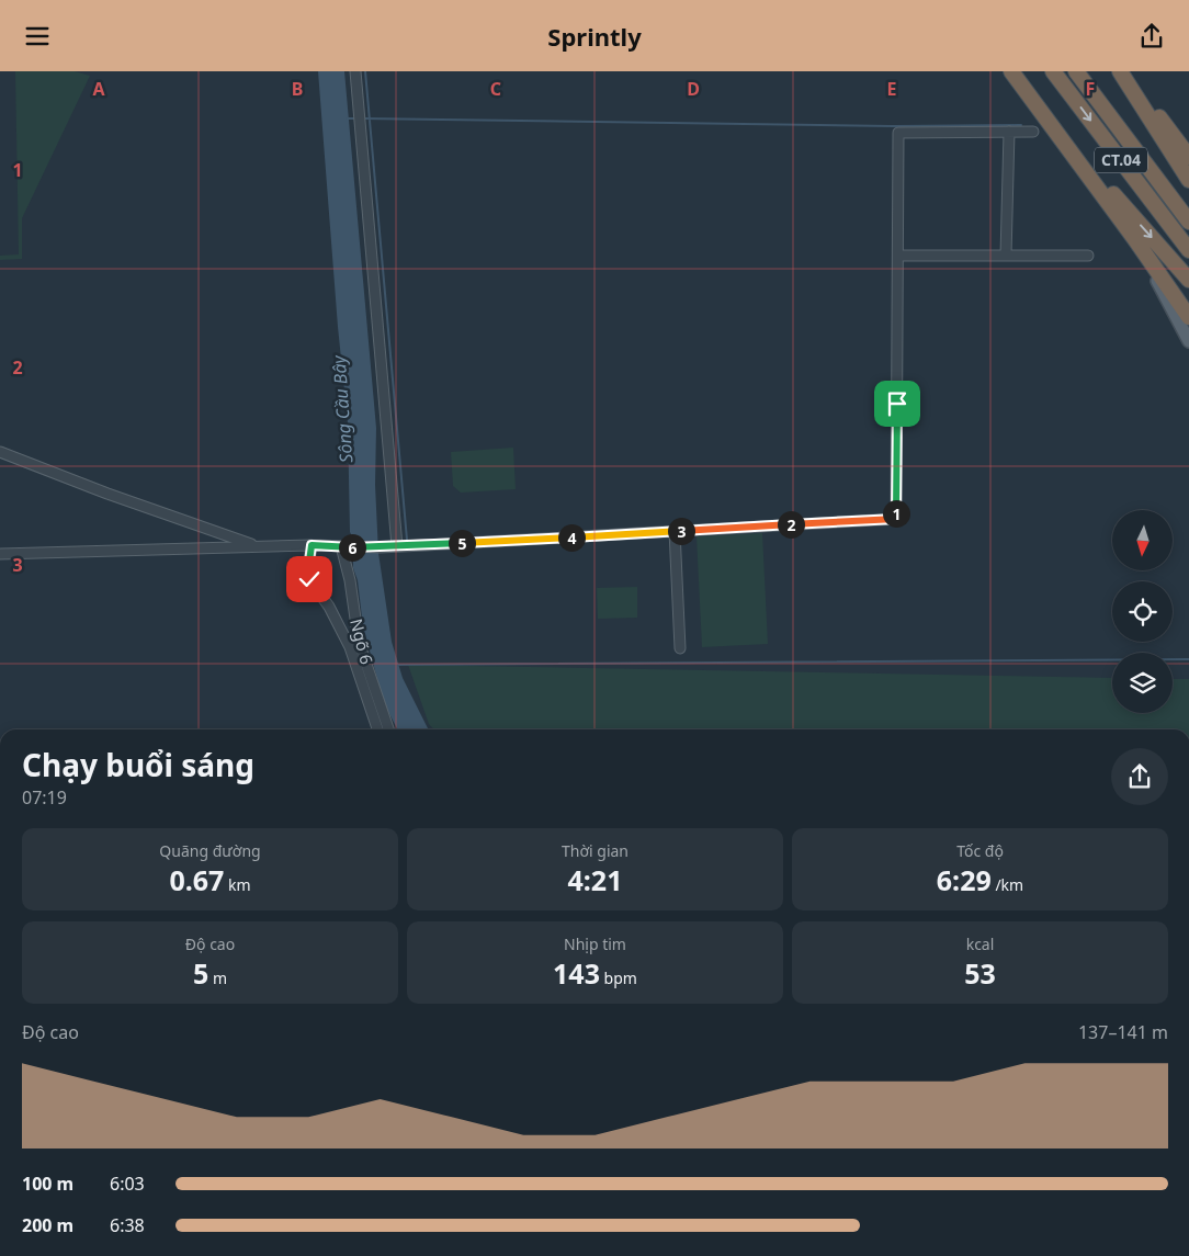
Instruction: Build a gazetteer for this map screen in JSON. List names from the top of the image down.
{
  "streets": {
    "highway": ["CT.04"],
    "street": ["Ngõ 6"]
  },
  "water": ["Sông Cầu Bây"],
  "north": "bottom",
  "page": {
    "header": "Sprintly",
    "pins": [
      "1",
      "2",
      "3",
      "4",
      "5",
      "6"
    ],
    "heading": ["Chạy buổi sáng", "07:19"],
    "stats": [
      ["Quãng đường", "0.67 km"],
      ["Thời gian", "4:21"],
      ["Tốc độ", "6:29 /km"],
      ["Độ cao", "5 m"],
      ["Nhịp tim", "143 bpm"],
      ["kcal", "53"]
    ],
    "chart": ["Độ cao", "137–141 m"],
    "list": [
      {
        "name": "100 m",
        "note": "6:03"
      },
      {
        "name": "200 m",
        "note": "6:38"
      }
    ]
  },
  "grid": {
    "columns": [
      "A",
      "B",
      "C",
      "D",
      "E",
      "F"
    ],
    "rows": ["1", "2", "3"]
  }
}
